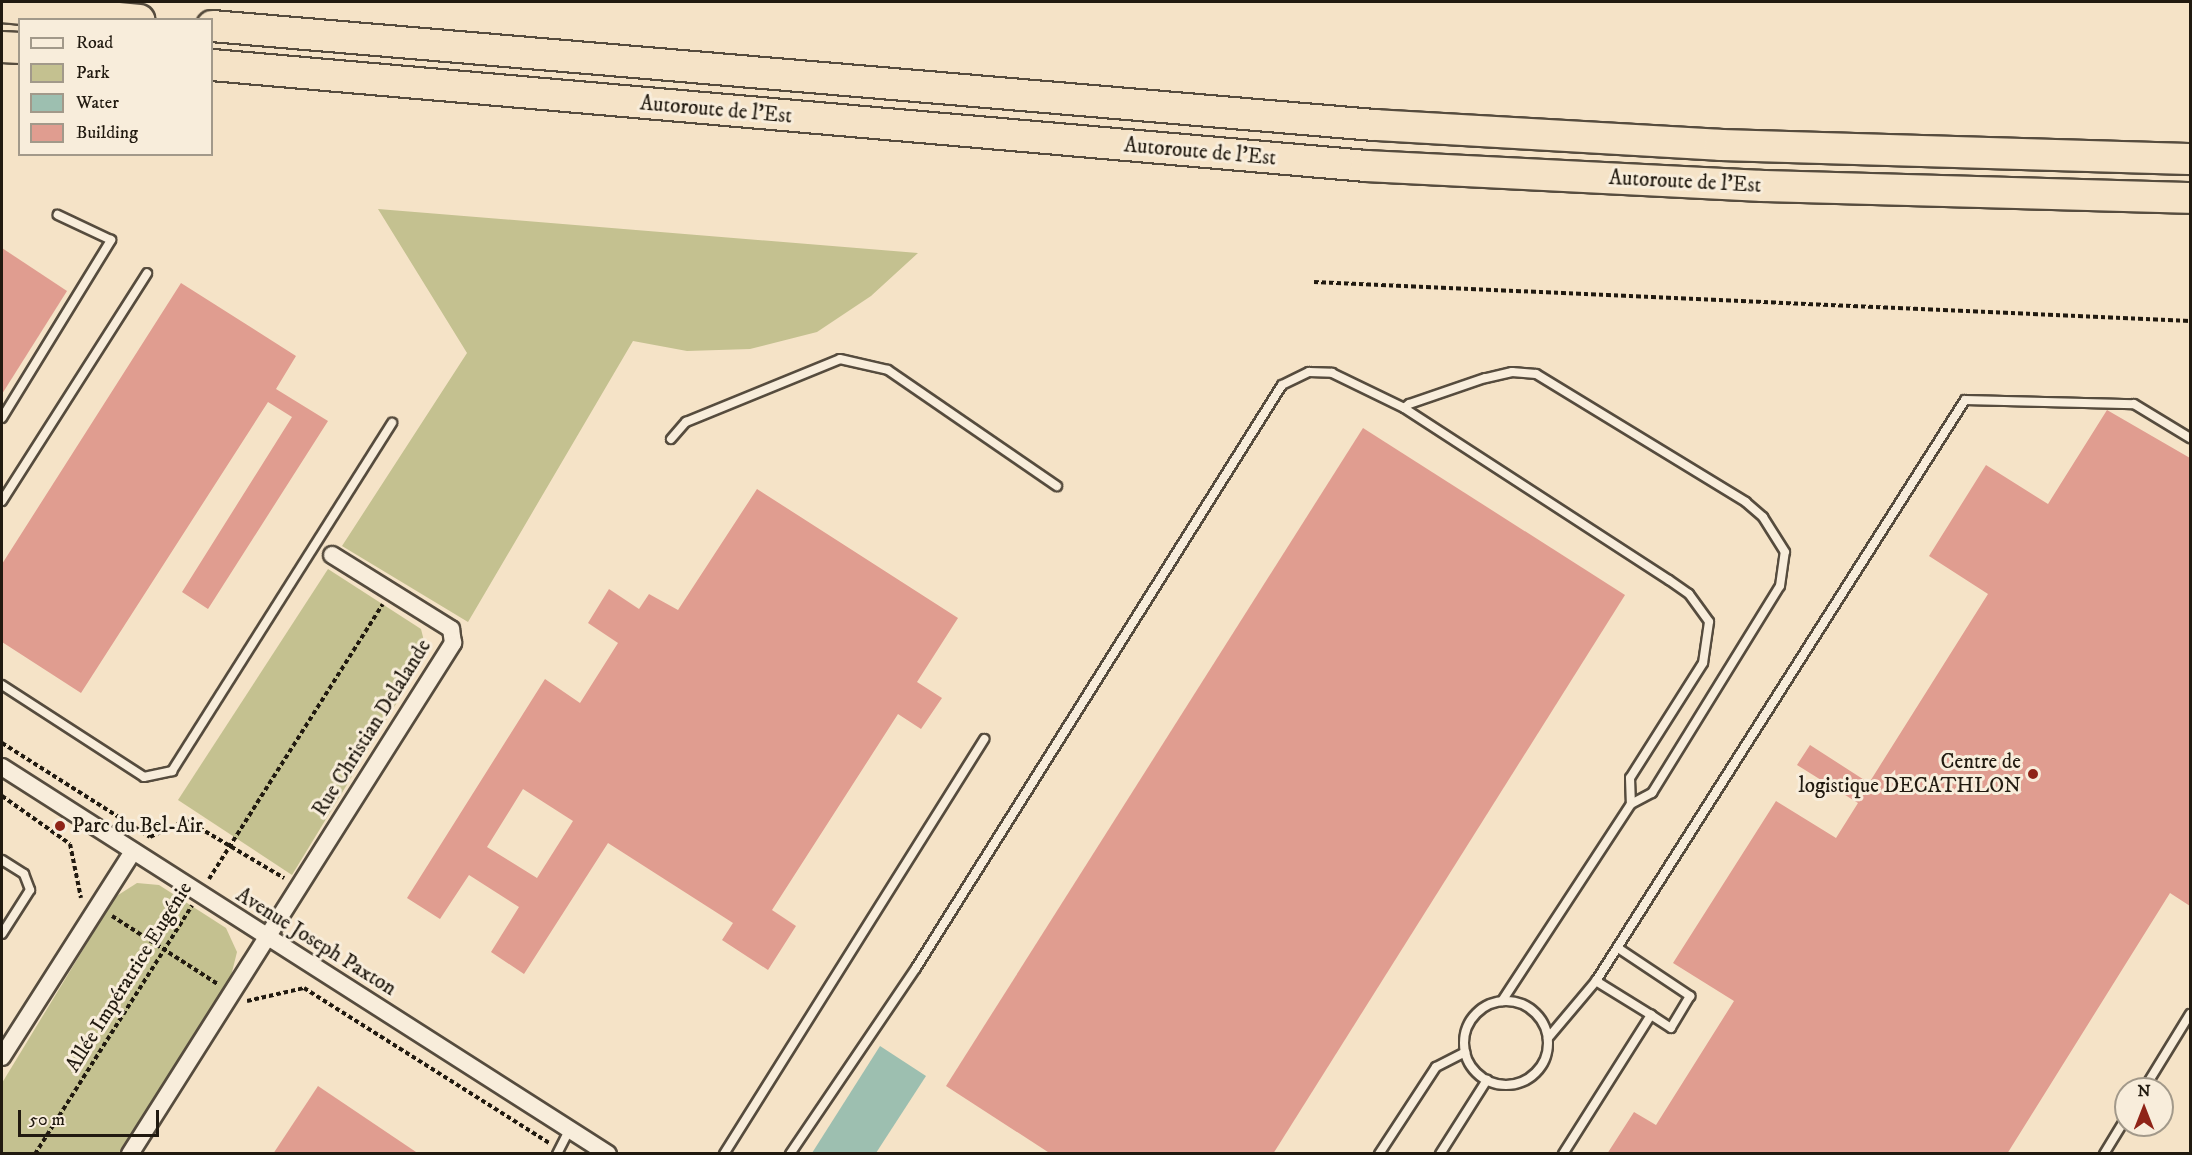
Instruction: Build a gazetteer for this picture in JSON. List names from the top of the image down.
{
  "streets": {
    "highway": ["Autoroute de l’Est"],
    "street": ["Rue Christian Delalande", "Avenue Joseph Paxton"],
    "path": ["Allée Impératrice Eugénie"]
  },
  "crossings": [
    ["Rue Christian Delalande", "Avenue Joseph Paxton"],
    ["Rue Christian Delalande", "Allée Impératrice Eugénie"],
    ["Avenue Joseph Paxton", "Allée Impératrice Eugénie"]
  ],
  "places": ["Centre de logistique DECATHLON", "Parc du Bel-Air"],
  "legend": [
    "Road",
    "Park",
    "Water",
    "Building"
  ],
  "scale_bar": "50 m",
  "north": "top"
}
